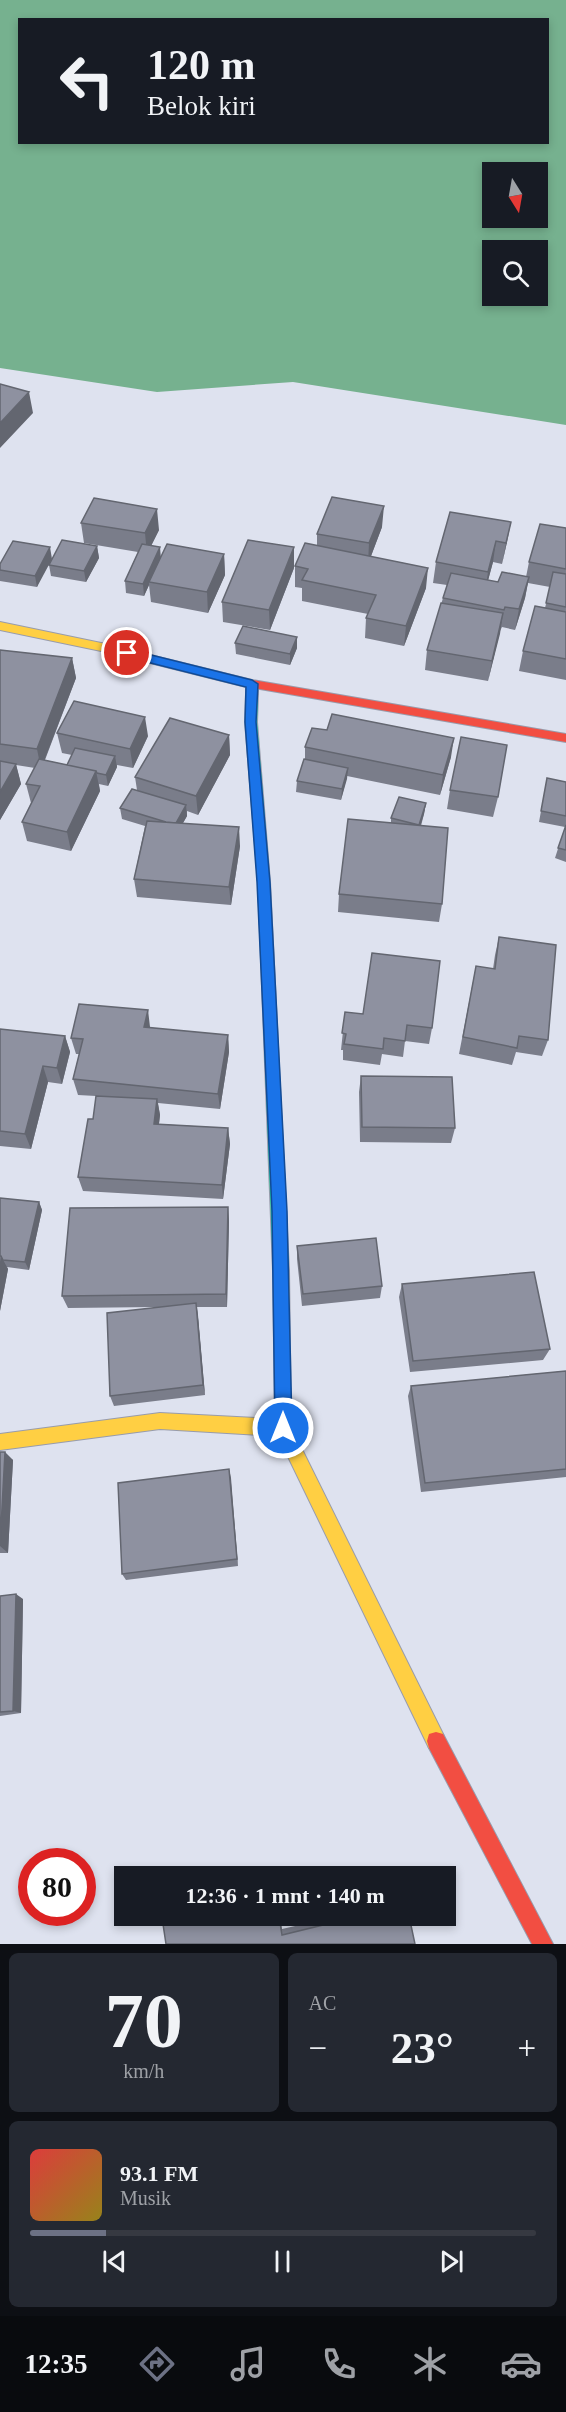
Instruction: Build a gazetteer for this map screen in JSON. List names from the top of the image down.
{
  "north": "bottom",
  "page": {
    "turn": ["120 m", "Belok kiri"],
    "limit": "80",
    "trip": "12:36 · 1 mnt · 140 m",
    "tile": [
      ["70", "km/h"],
      "AC"
    ],
    "heat": ["−", "23°", "+"],
    "song": ["93.1 FM", "Musik"],
    "tabs": "12:35"
  }
}
